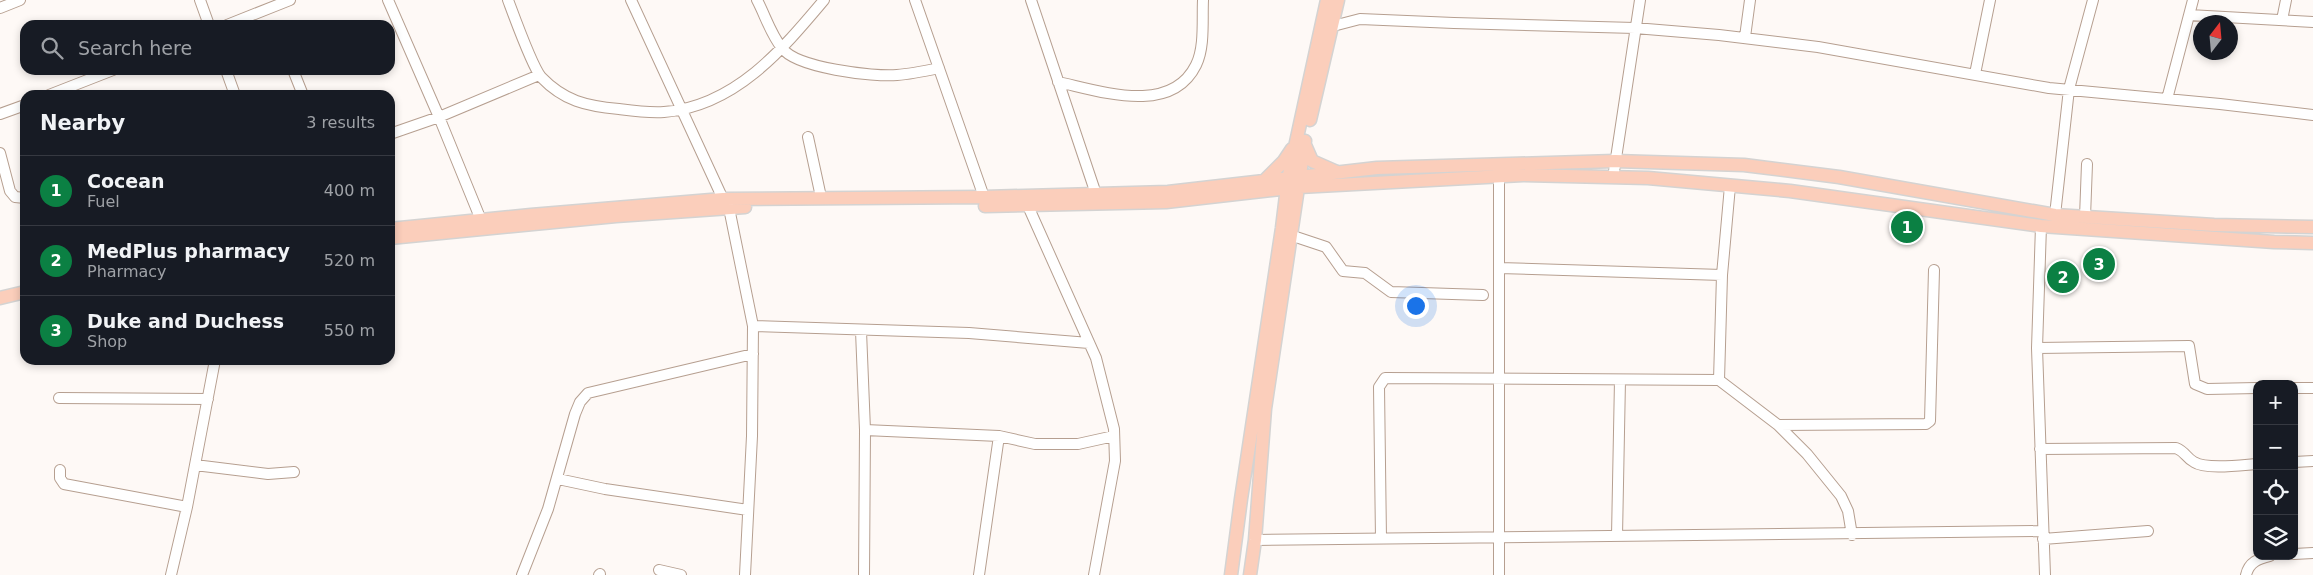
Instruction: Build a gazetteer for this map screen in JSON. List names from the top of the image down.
{
  "north": "top",
  "page": {
    "search": "Search here",
    "heading": ["Nearby", "3 results"],
    "list": [
      {
        "mark": "1",
        "name": "Cocean",
        "note": "Fuel",
        "value": "400 m"
      },
      {
        "mark": "2",
        "name": "MedPlus pharmacy",
        "note": "Pharmacy",
        "value": "520 m"
      },
      {
        "mark": "3",
        "name": "Duke and Duchess",
        "note": "Shop",
        "value": "550 m"
      }
    ],
    "pins": ["1", "3", "2"],
    "map_buttons": ["+", "−"]
  }
}
